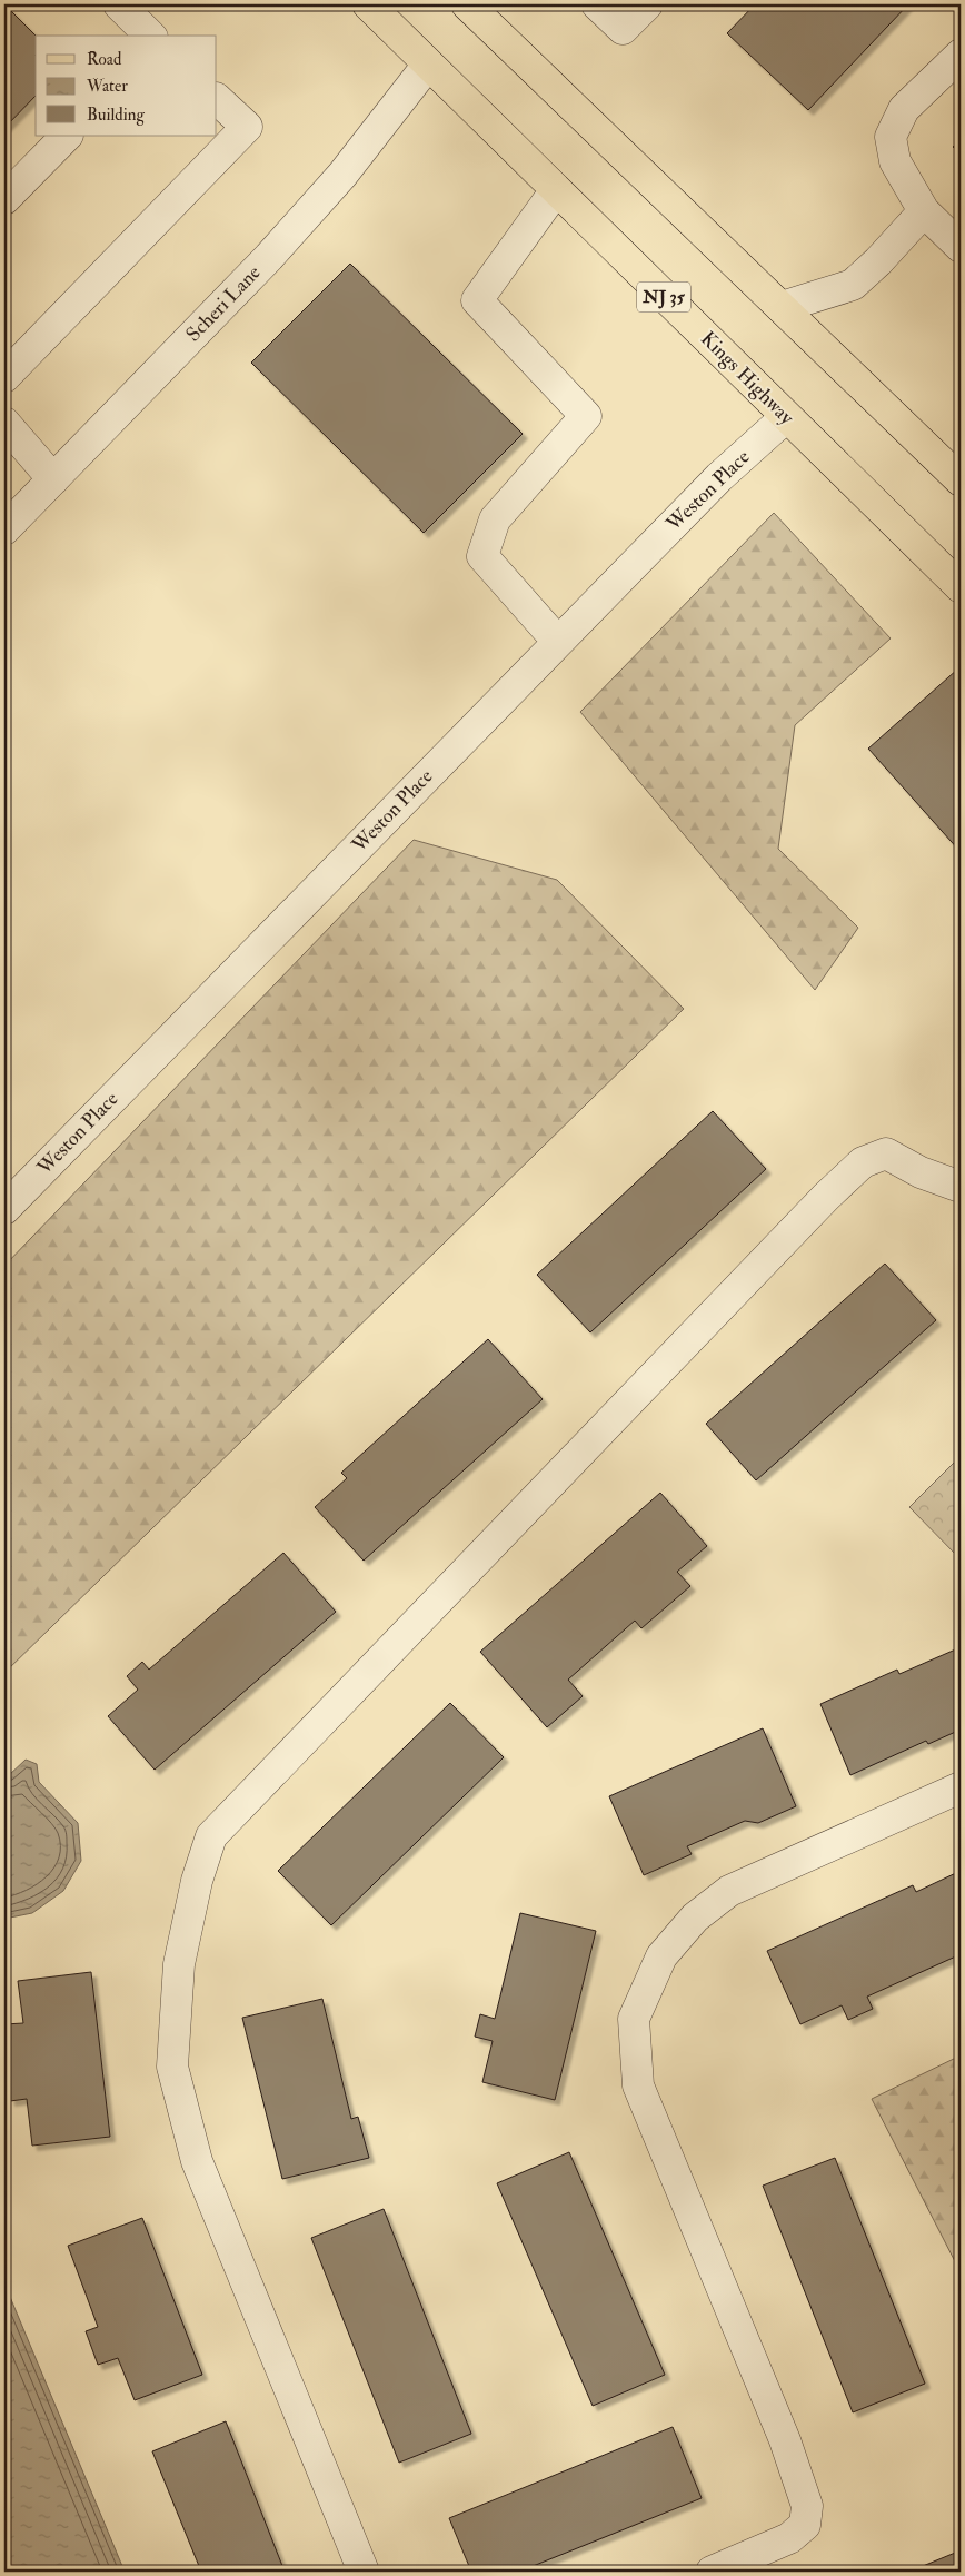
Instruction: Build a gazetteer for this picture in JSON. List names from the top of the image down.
{
  "streets": {
    "main road": ["NJ 35", "Kings Highway"],
    "street": ["Scheri Lane", "Weston Place"]
  },
  "crossings": [
    ["Scheri Lane", "Kings Highway"],
    ["Kings Highway", "Weston Place"]
  ],
  "legend": ["Road", "Water", "Building"]
}
